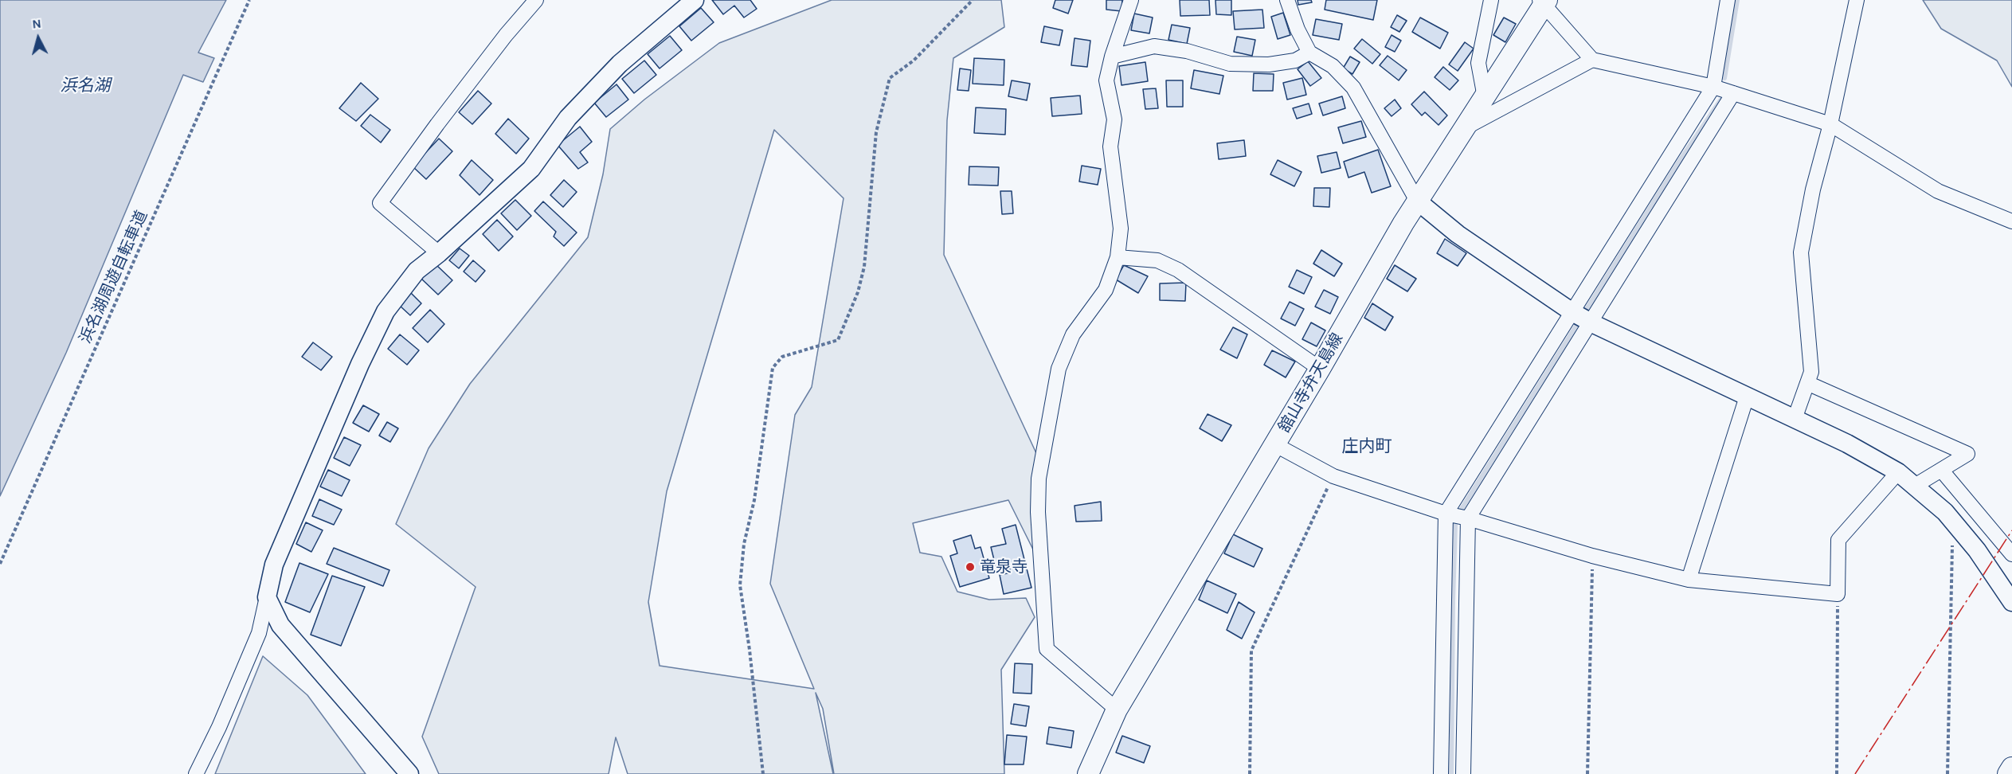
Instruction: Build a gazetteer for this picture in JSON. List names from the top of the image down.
{
  "streets": {
    "main road": ["舘山寺弁天島線"],
    "path": ["浜名湖周遊自転車道"]
  },
  "districts": ["庄内町"],
  "water": ["浜名湖"],
  "places": ["竜泉寺"],
  "north": "top"
}
